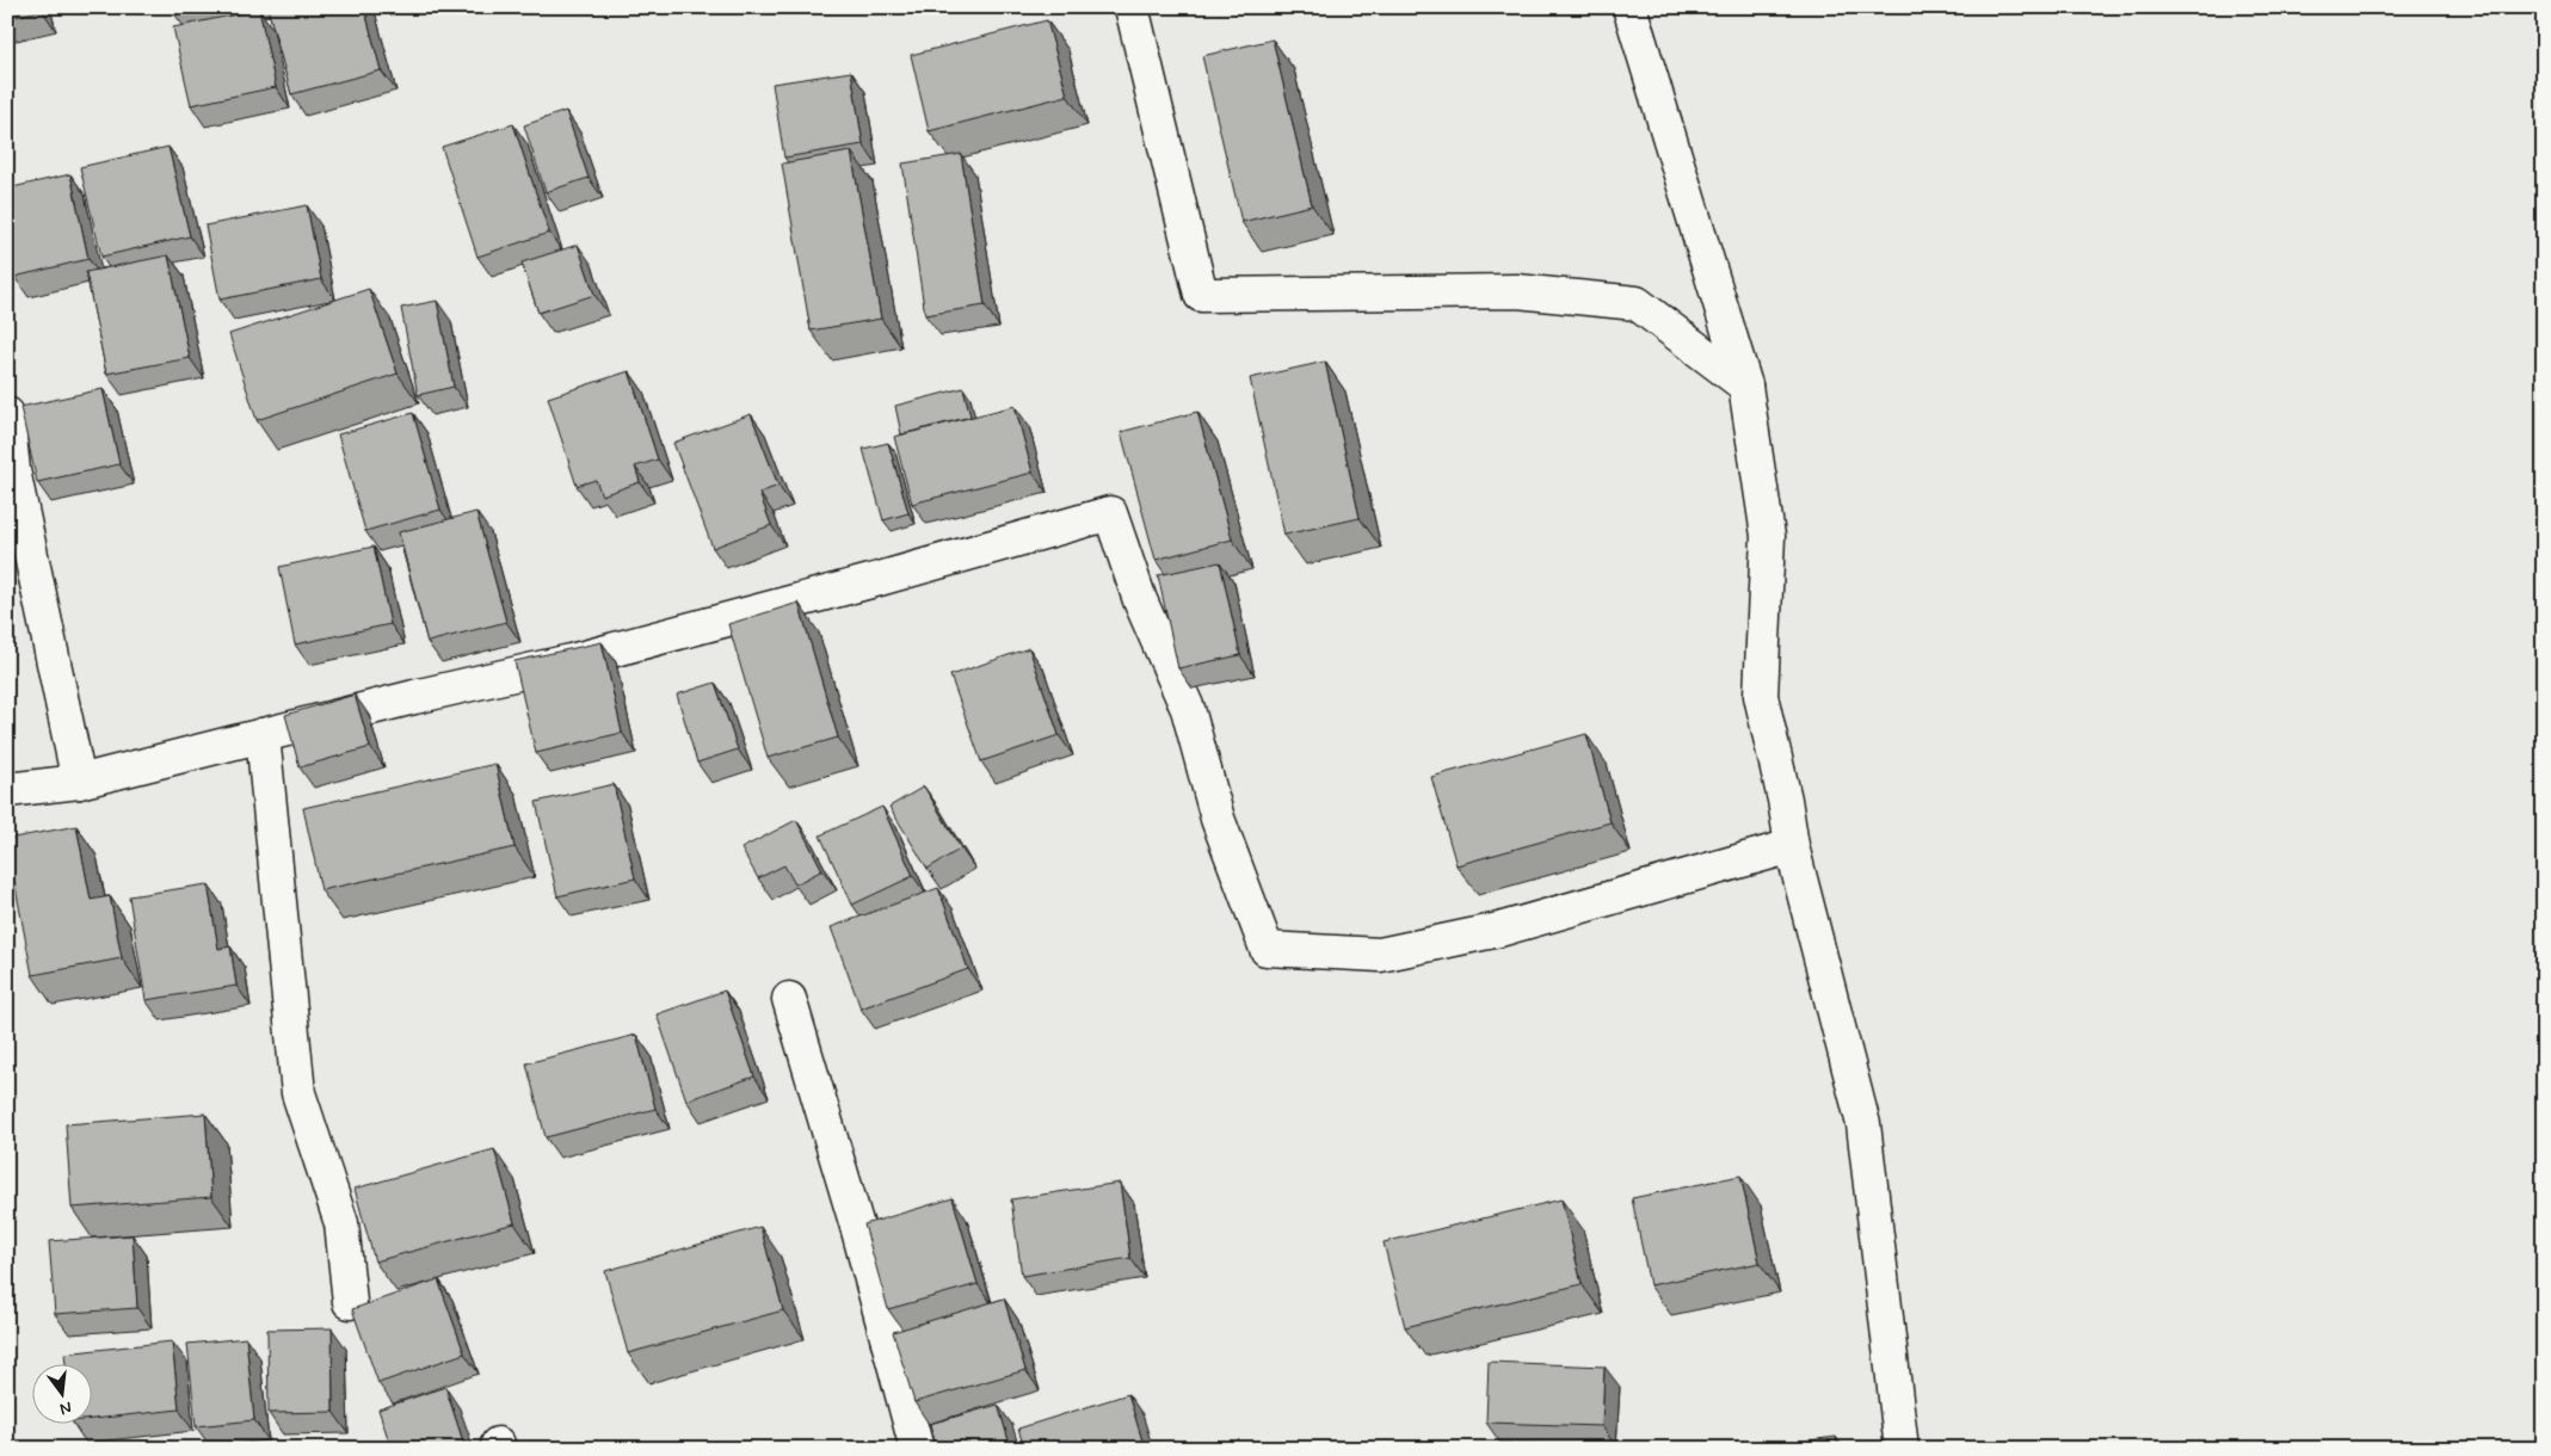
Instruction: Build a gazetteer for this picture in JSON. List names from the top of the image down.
{
  "north": "bottom"
}
